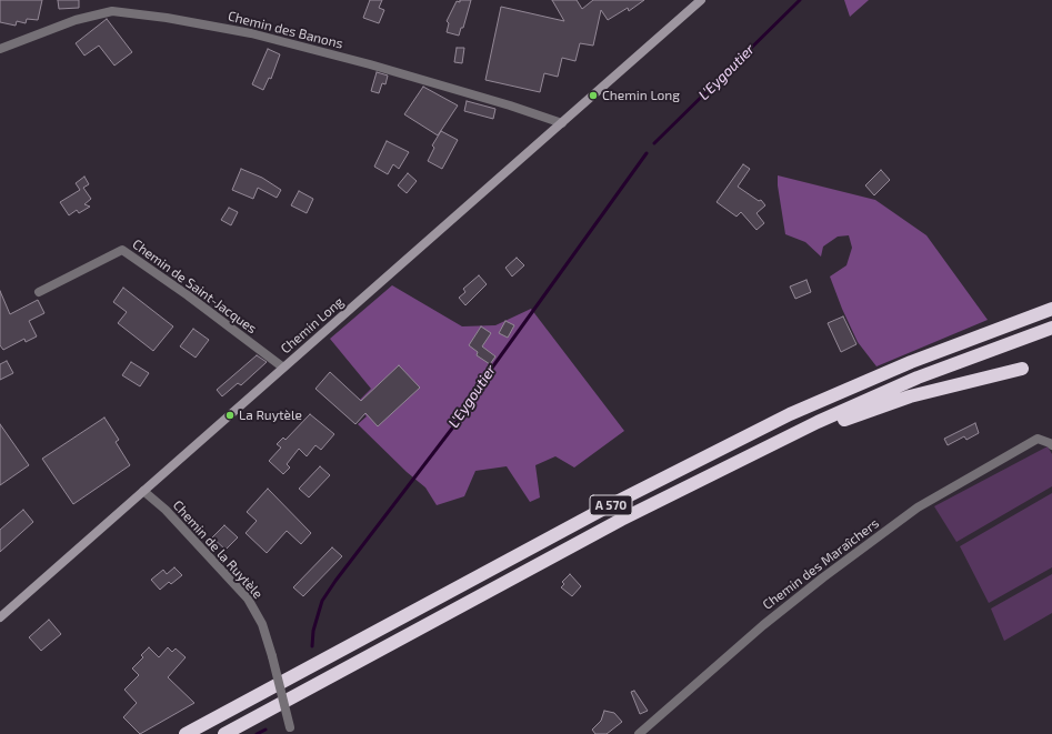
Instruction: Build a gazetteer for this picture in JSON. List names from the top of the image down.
{
  "streets": {
    "highway": ["A 570"],
    "main road": ["Chemin Long"],
    "street": [
      "Chemin des Banons",
      "Chemin de Saint-Jacques",
      "Chemin de la Ruytèle",
      "Chemin des Maraîchers"
    ]
  },
  "crossings": [
    ["Chemin des Banons", "Chemin Long"],
    ["Chemin de Saint-Jacques", "Chemin Long"],
    ["Chemin Long", "Chemin de la Ruytèle"]
  ],
  "water": ["L'Eygoutier"],
  "places": ["Chemin Long", "La Ruytèle"]
}
